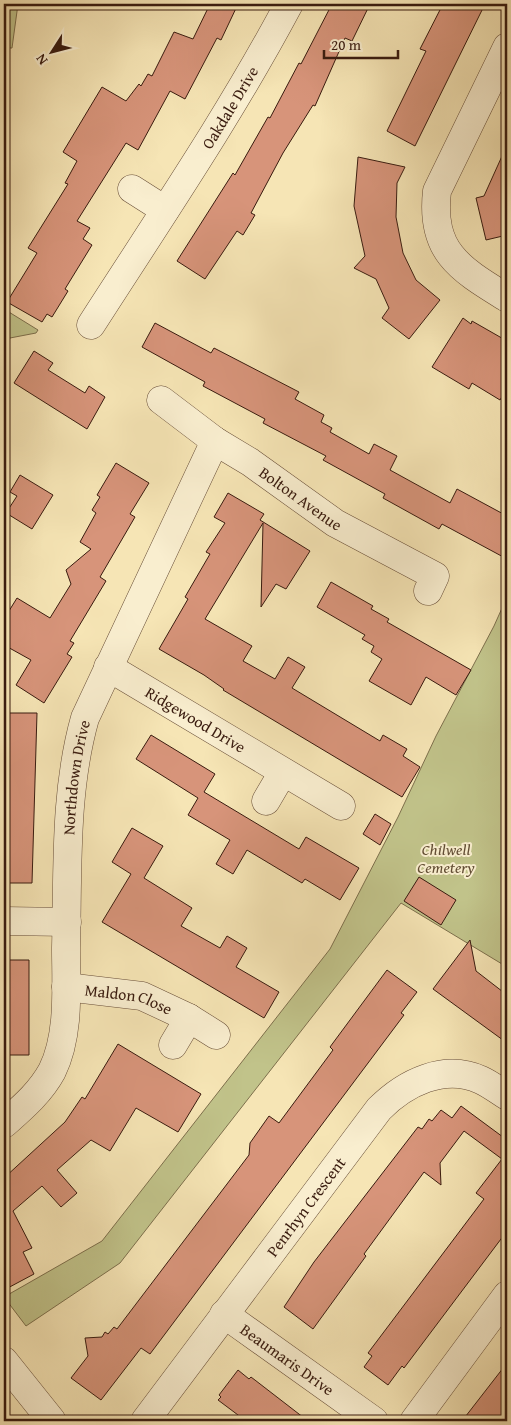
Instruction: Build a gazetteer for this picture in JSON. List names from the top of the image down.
{
  "streets": {
    "street": [
      "Oakdale Drive",
      "Bolton Avenue",
      "Ridgewood Drive",
      "Northdown Drive",
      "Maldon Close",
      "Penrhyn Crescent",
      "Beaumaris Drive"
    ]
  },
  "crossings": [
    ["Bolton Avenue", "Northdown Drive"],
    ["Ridgewood Drive", "Northdown Drive"],
    ["Northdown Drive", "Maldon Close"],
    ["Penrhyn Crescent", "Beaumaris Drive"]
  ],
  "parks": ["Chilwell Cemetery"],
  "scale_bar": "20 m",
  "north": "bottom left"
}
